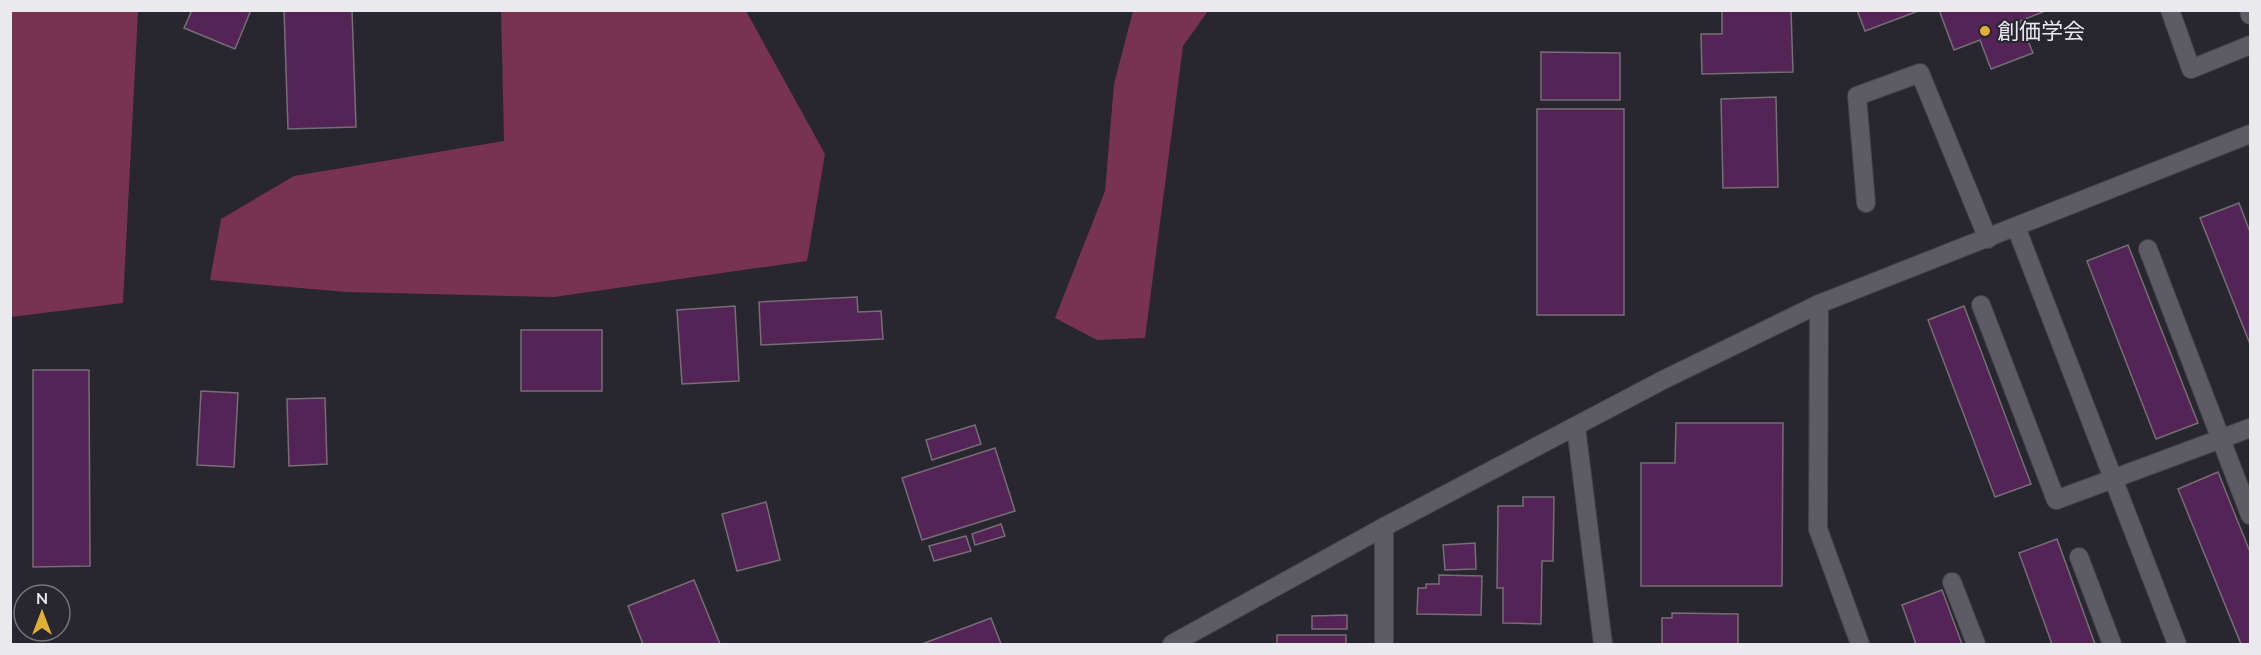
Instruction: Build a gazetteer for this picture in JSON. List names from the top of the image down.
{
  "places": ["創価学会"],
  "north": "top"
}
